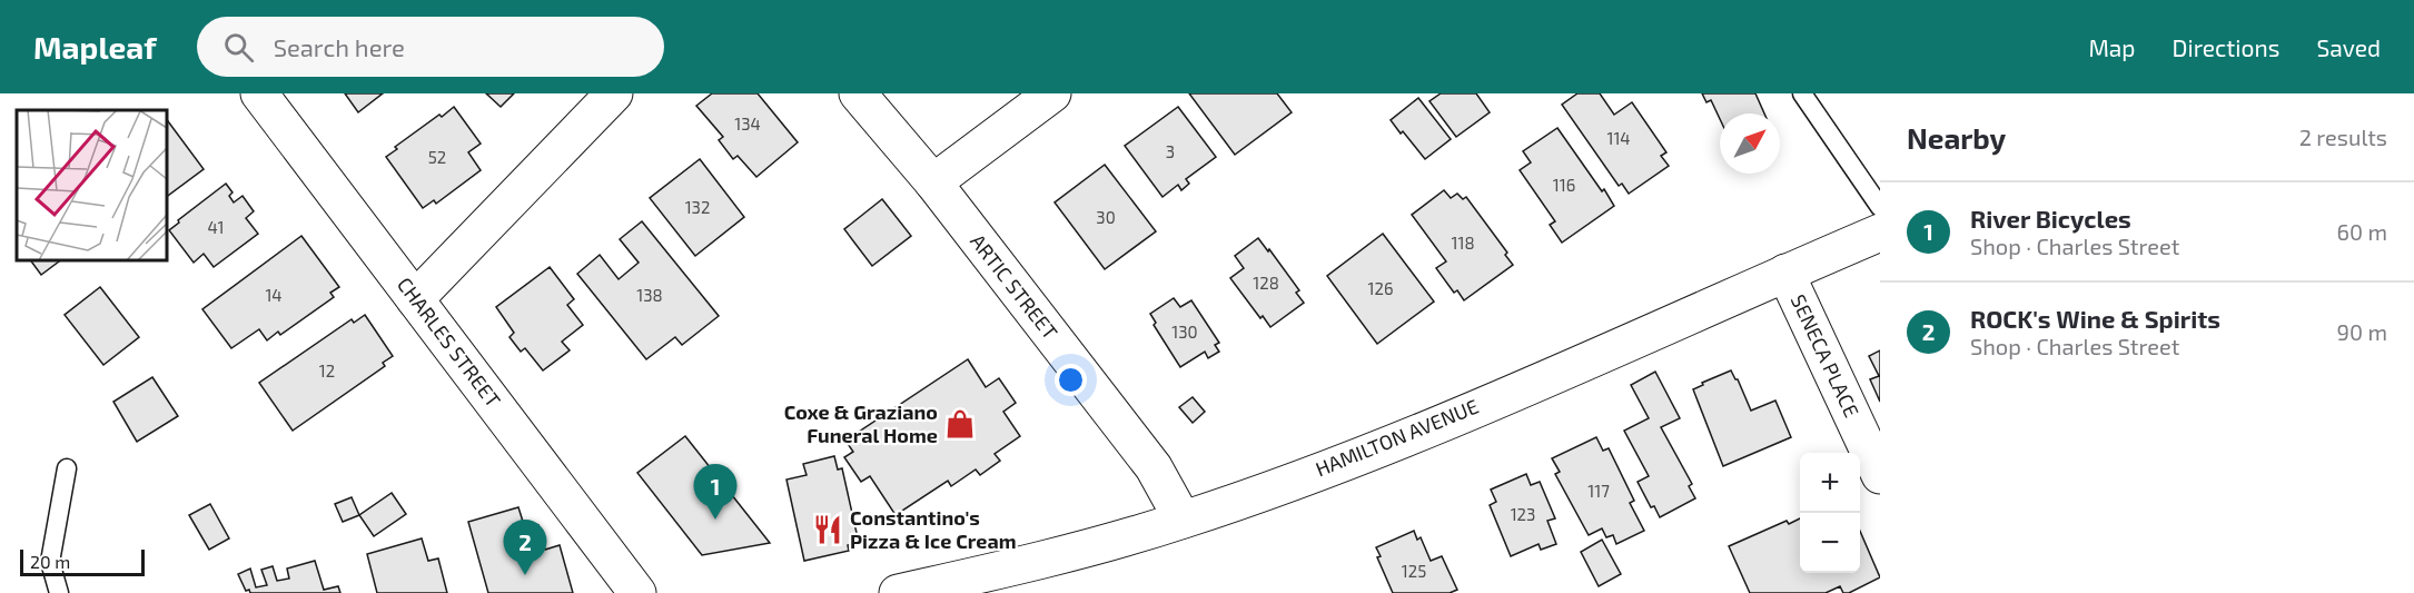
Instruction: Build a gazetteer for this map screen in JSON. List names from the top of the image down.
{
  "streets": {
    "street": [
      "ARTIC STREET",
      "CHARLES STREET",
      "SENECA PLACE",
      "HAMILTON AVENUE"
    ]
  },
  "crossings": [
    ["ARTIC STREET", "HAMILTON AVENUE"],
    ["SENECA PLACE", "HAMILTON AVENUE"]
  ],
  "places": {
    "shop": ["Coxe & Graziano Funeral Home"],
    "restaurant": ["Constantino's Pizza & Ice Cream"]
  },
  "house_numbers": [
    "134",
    "114",
    "3",
    "52",
    "116",
    "132",
    "30",
    "41",
    "118",
    "128",
    "126",
    "14",
    "138",
    "130",
    "12",
    "117",
    "123",
    "125"
  ],
  "scale_bar": "20 m",
  "north": "top right",
  "page": {
    "header": "Mapleaf",
    "search": "Search here",
    "nav": ["Map", "Directions", "Saved"],
    "heading": ["Nearby", "2 results"],
    "list": [
      {
        "mark": "1",
        "name": "River Bicycles",
        "note": "Shop · Charles Street",
        "value": "60 m"
      },
      {
        "mark": "2",
        "name": "ROCK's Wine & Spirits",
        "note": "Shop · Charles Street",
        "value": "90 m"
      }
    ],
    "map_buttons": ["+", "−"],
    "pins": ["1", "2"],
    "scale": "20 m"
  }
}
